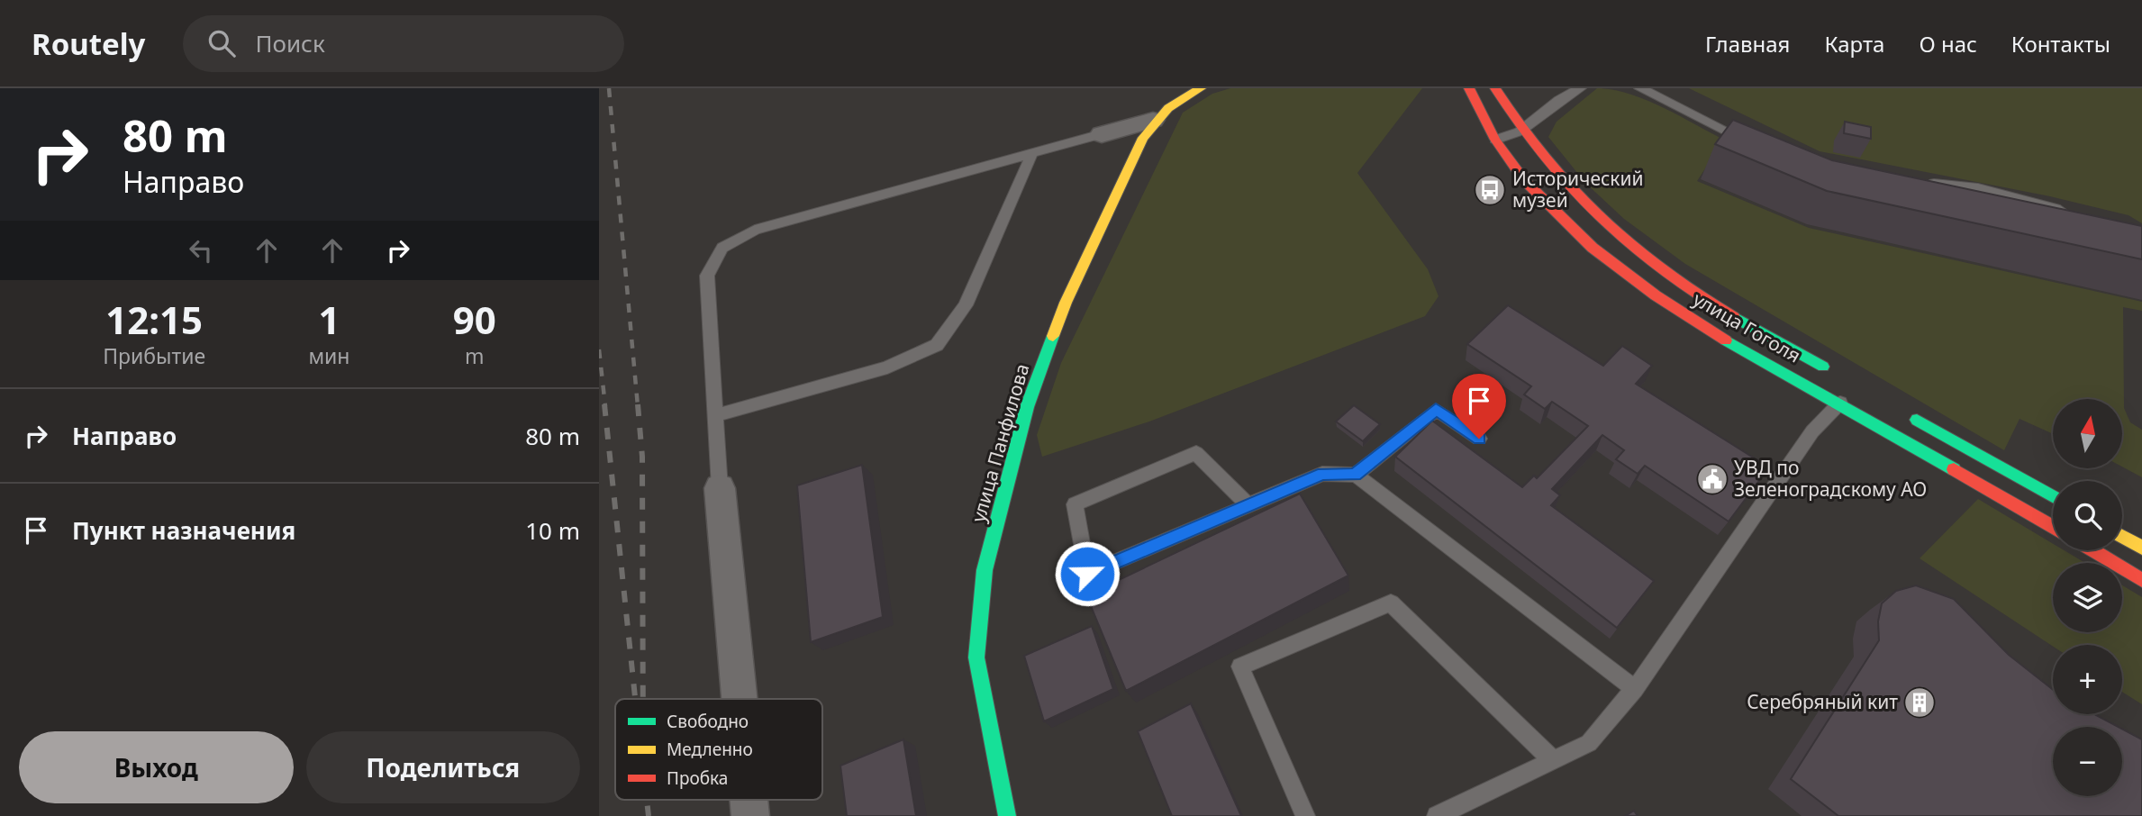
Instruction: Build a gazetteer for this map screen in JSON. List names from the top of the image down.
{
  "streets": {
    "street": ["улица Гоголя", "улица Панфилова"]
  },
  "places": {
    "bus stop": ["Исторический музей"],
    "public building": ["УВД по Зеленоградскому АО"],
    "building": ["Серебряный кит"]
  },
  "legend": ["Свободно", "Медленно", "Пробка"],
  "north": "top",
  "page": {
    "header": "Routely",
    "search": "Поиск",
    "nav": [
      "Главная",
      "Карта",
      "О нас",
      "Контакты"
    ],
    "turn": ["80 m", "Направо"],
    "eta": [
      "12:15",
      "Прибытие",
      "1",
      "мин",
      "90",
      "m"
    ],
    "list": [
      {
        "name": "Направо",
        "value": "80 m"
      },
      {
        "name": "Пункт назначения",
        "value": "10 m"
      }
    ],
    "map_buttons": ["+", "−"],
    "buttons": ["Выход", "Поделиться"]
  }
}
